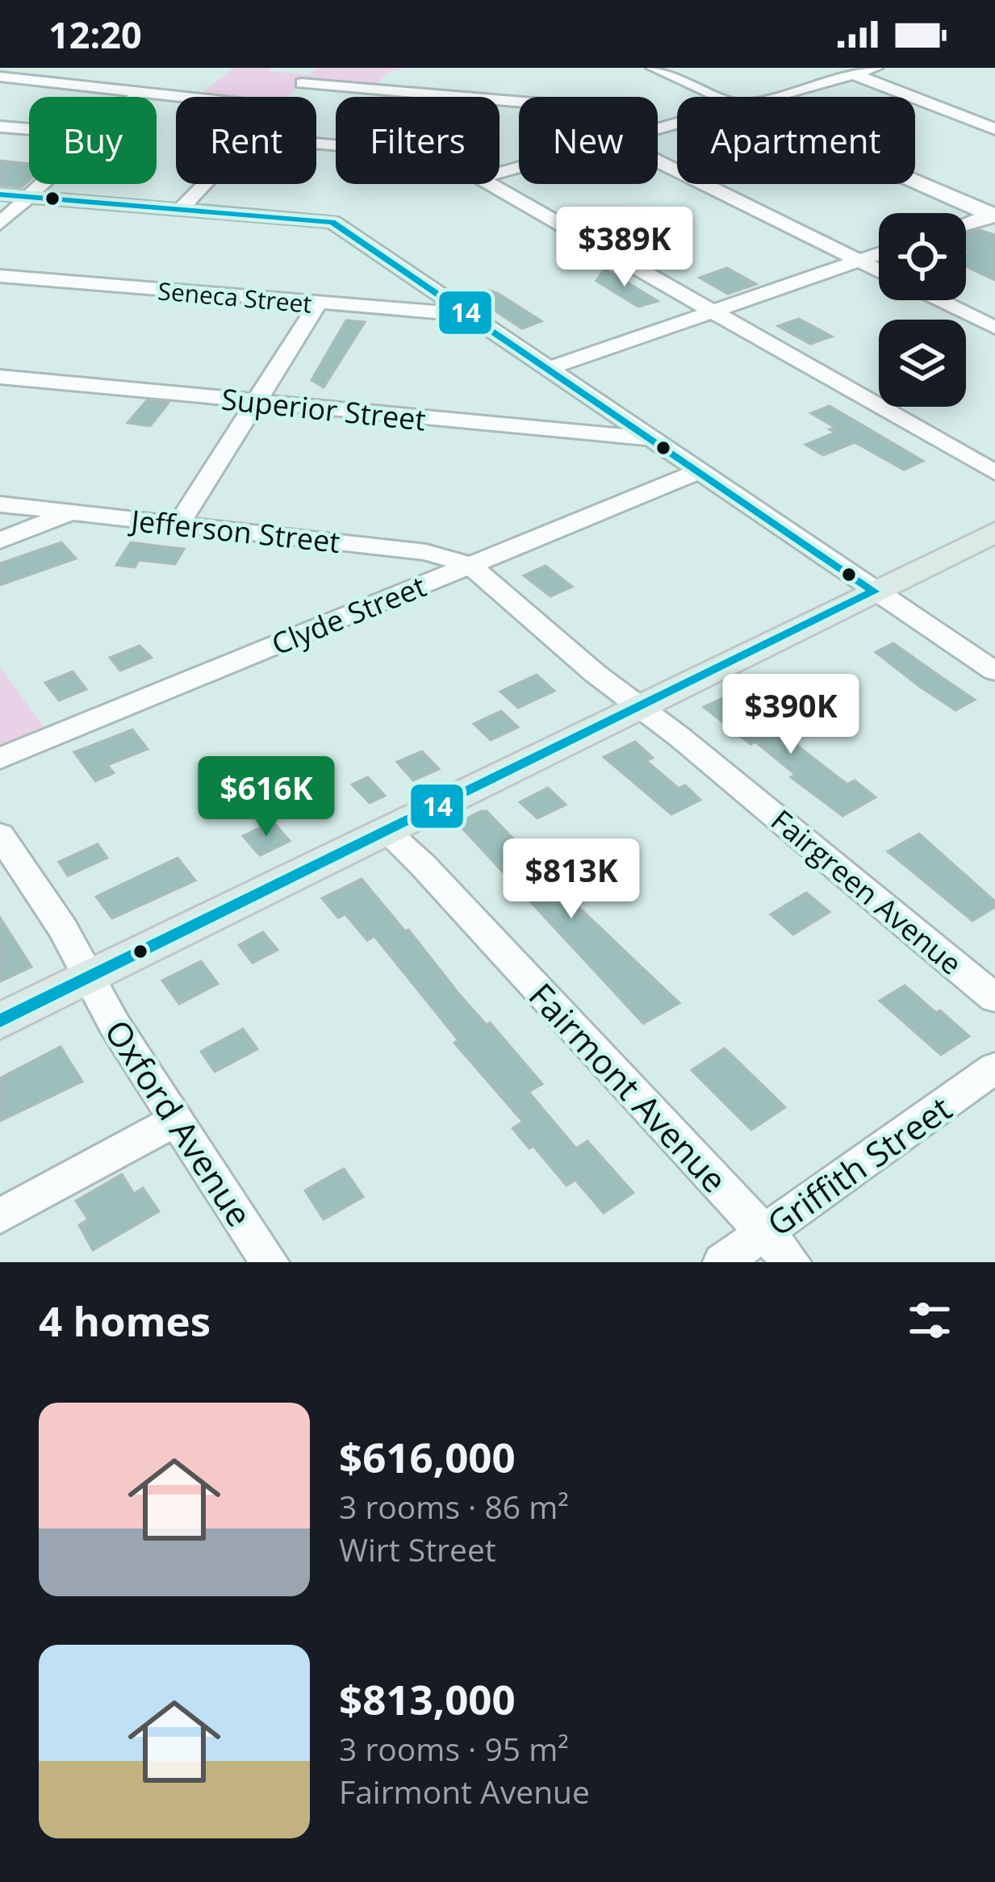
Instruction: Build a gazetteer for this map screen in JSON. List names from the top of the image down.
{
  "streets": {
    "street": [
      "Seneca Street",
      "Superior Street",
      "Jefferson Street",
      "Clyde Street",
      "Fairgreen Avenue",
      "Fairmont Avenue",
      "Oxford Avenue",
      "Griffith Street"
    ]
  },
  "crossings": [
    ["Jefferson Street", "Clyde Street"],
    ["Jefferson Street", "Fairgreen Avenue"],
    ["Clyde Street", "Fairgreen Avenue"],
    ["Fairmont Avenue", "Griffith Street"]
  ],
  "lines": ["transit line 14"],
  "page": {
    "status": "12:20",
    "chip": [
      "Buy",
      "Rent",
      "Filters",
      "New",
      "Apartment"
    ],
    "price": [
      "$389K",
      "$390K",
      "$616K",
      "$813K"
    ],
    "heading": "4 homes",
    "list": [
      {
        "name": "$616,000",
        "note": "3 rooms · 86 m² · Wirt Street"
      },
      {
        "name": "$813,000",
        "note": "3 rooms · 95 m² · Fairmont Avenue"
      }
    ]
  }
}
